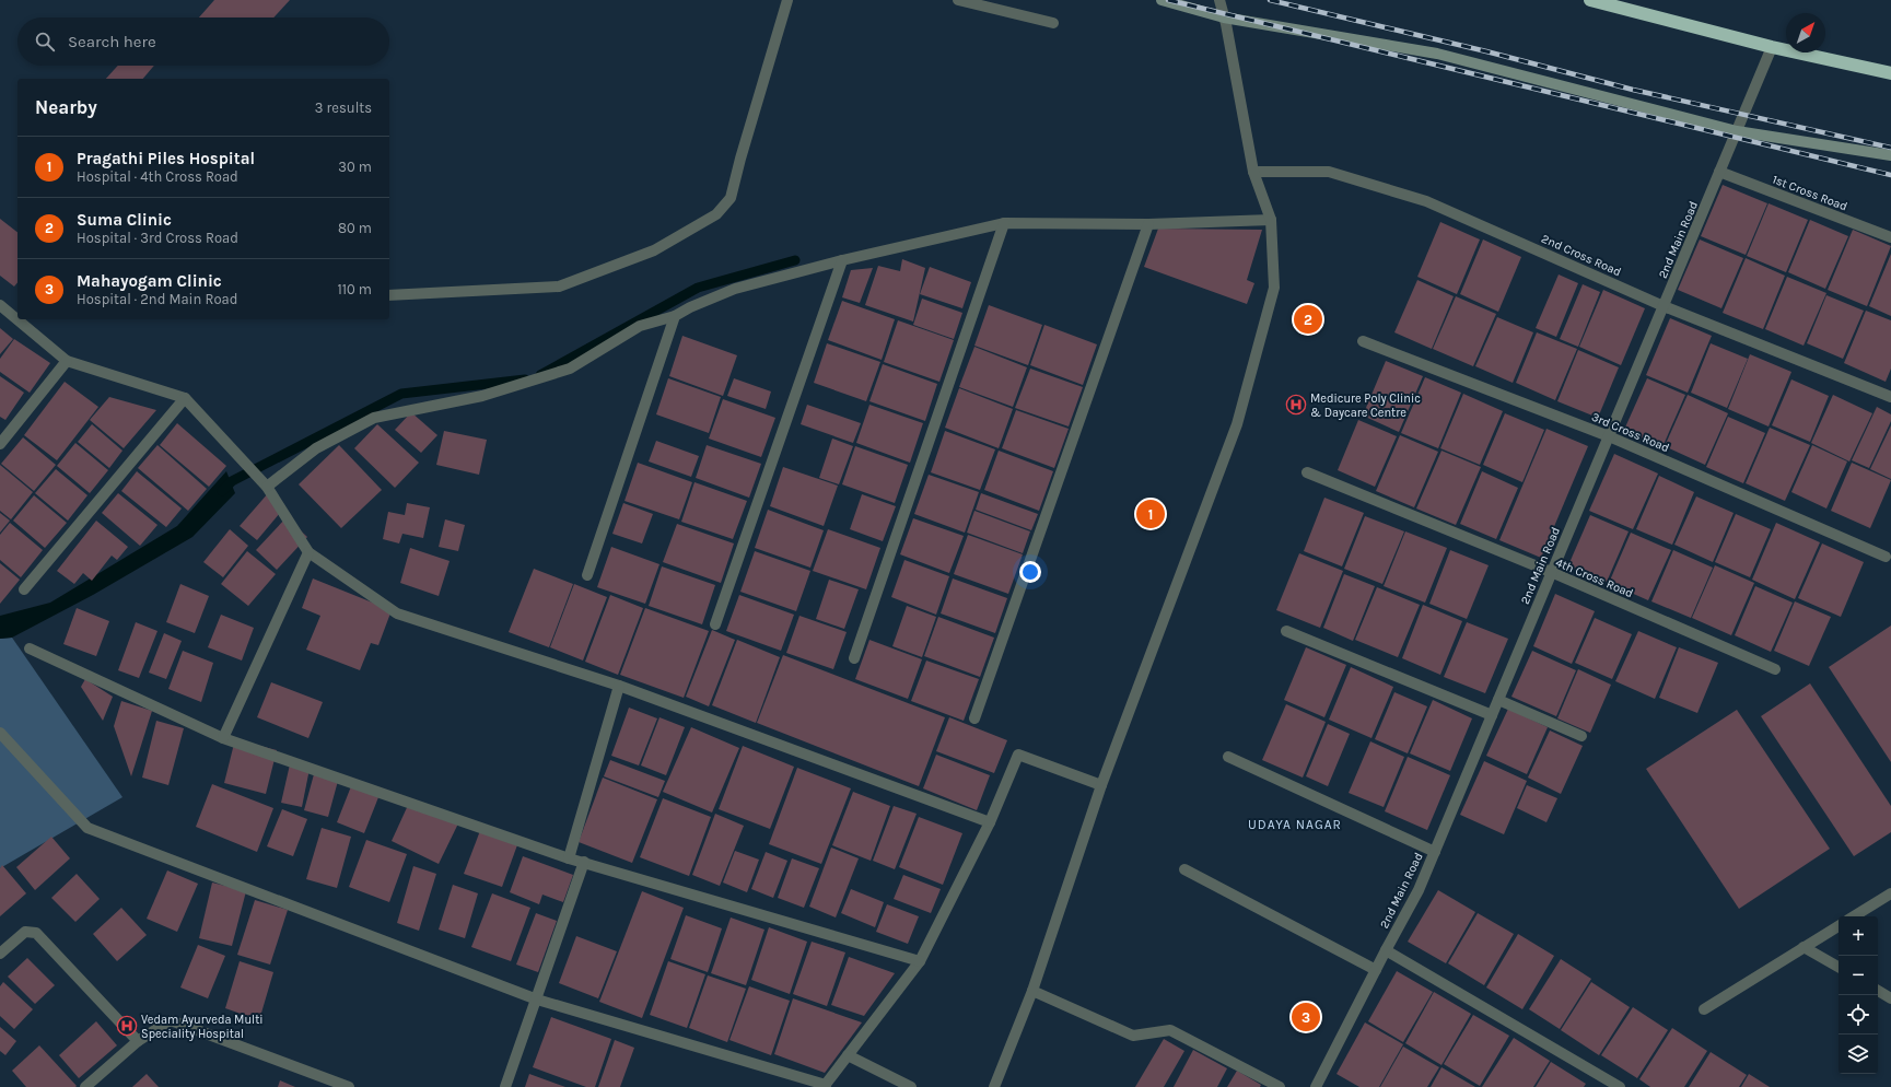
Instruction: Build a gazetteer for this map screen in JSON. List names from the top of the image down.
{
  "streets": {
    "street": [
      "1st Cross Road",
      "2nd Main Road",
      "2nd Cross Road",
      "3rd Cross Road",
      "4th Cross Road"
    ]
  },
  "crossings": [
    ["1st Cross Road", "2nd Main Road"],
    ["2nd Main Road", "2nd Cross Road"],
    ["2nd Main Road", "3rd Cross Road"],
    ["2nd Main Road", "4th Cross Road"]
  ],
  "districts": ["UDAYA NAGAR"],
  "places": {
    "hospital": ["Medicure Poly Clinic & Daycare Centre", "Vedam Ayurveda Multi Speciality Hospital"]
  },
  "north": "top right",
  "page": {
    "search": "Search here",
    "heading": ["Nearby", "3 results"],
    "list": [
      {
        "mark": "1",
        "name": "Pragathi Piles Hospital",
        "note": "Hospital · 4th Cross Road",
        "value": "30 m"
      },
      {
        "mark": "2",
        "name": "Suma Clinic",
        "note": "Hospital · 3rd Cross Road",
        "value": "80 m"
      },
      {
        "mark": "3",
        "name": "Mahayogam Clinic",
        "note": "Hospital · 2nd Main Road",
        "value": "110 m"
      }
    ],
    "pins": ["2", "1", "3"],
    "map_buttons": ["+", "−"]
  }
}
